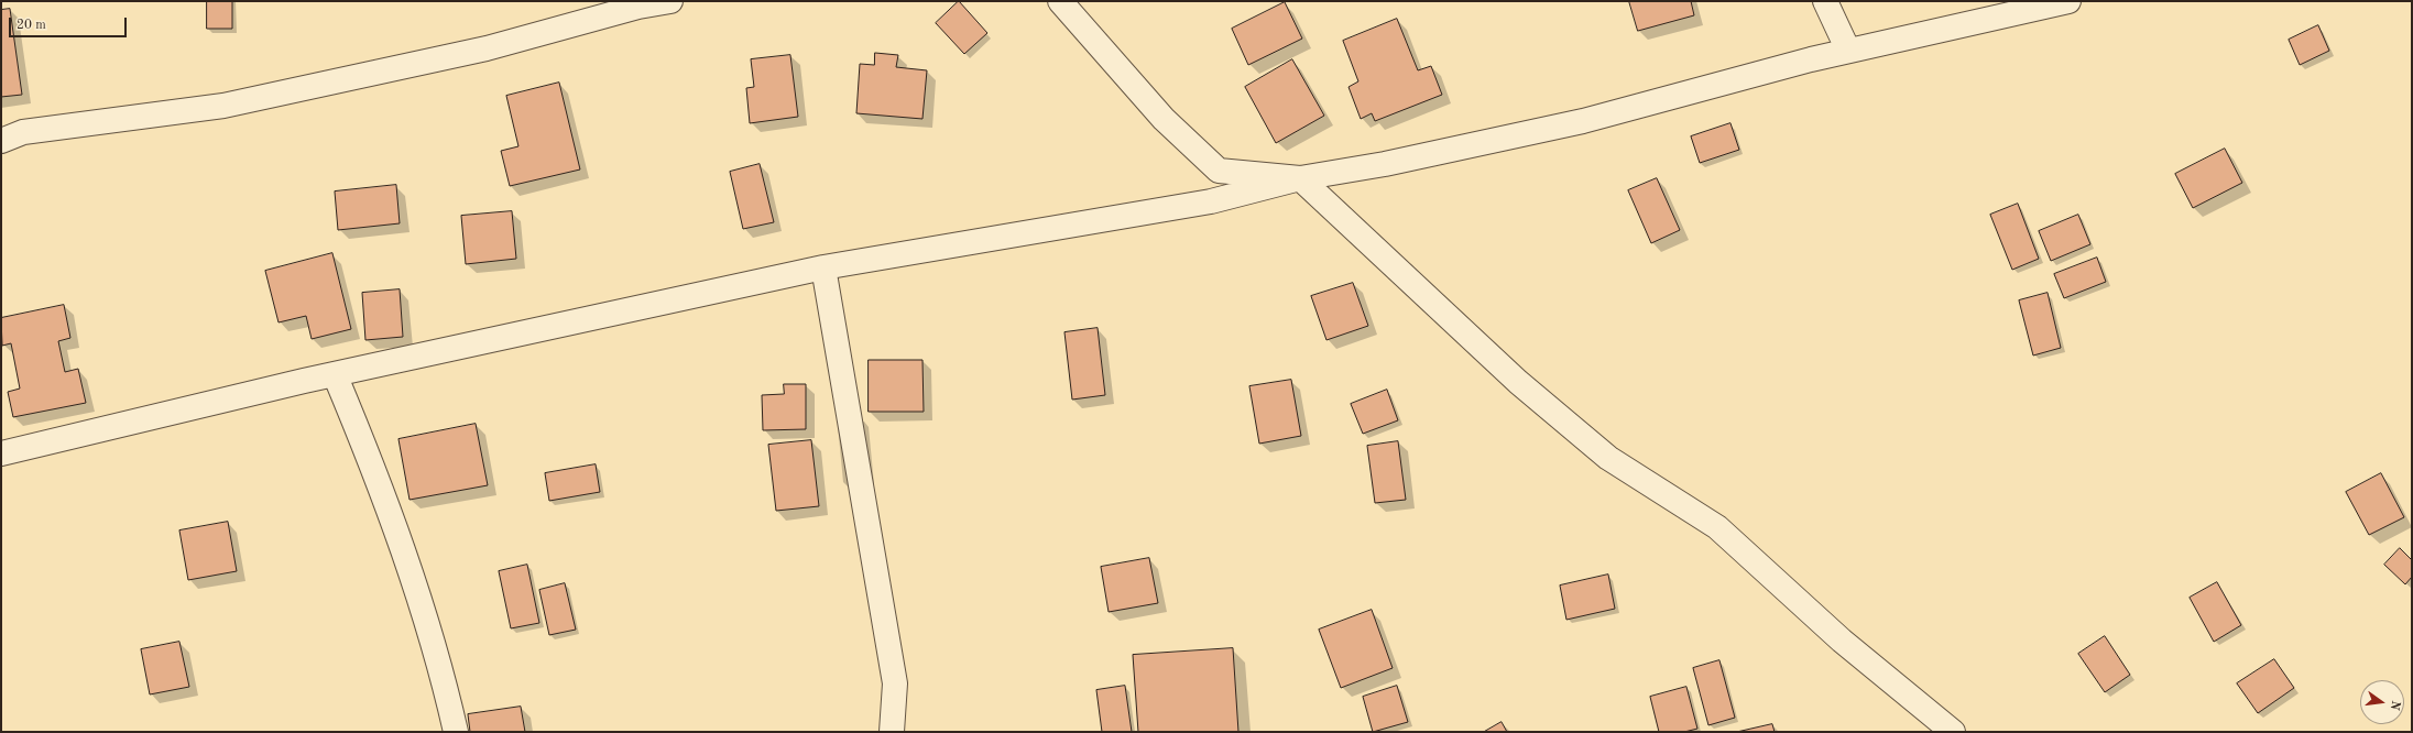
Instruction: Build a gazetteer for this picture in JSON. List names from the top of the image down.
{
  "scale_bar": "20 m",
  "north": "right"
}
